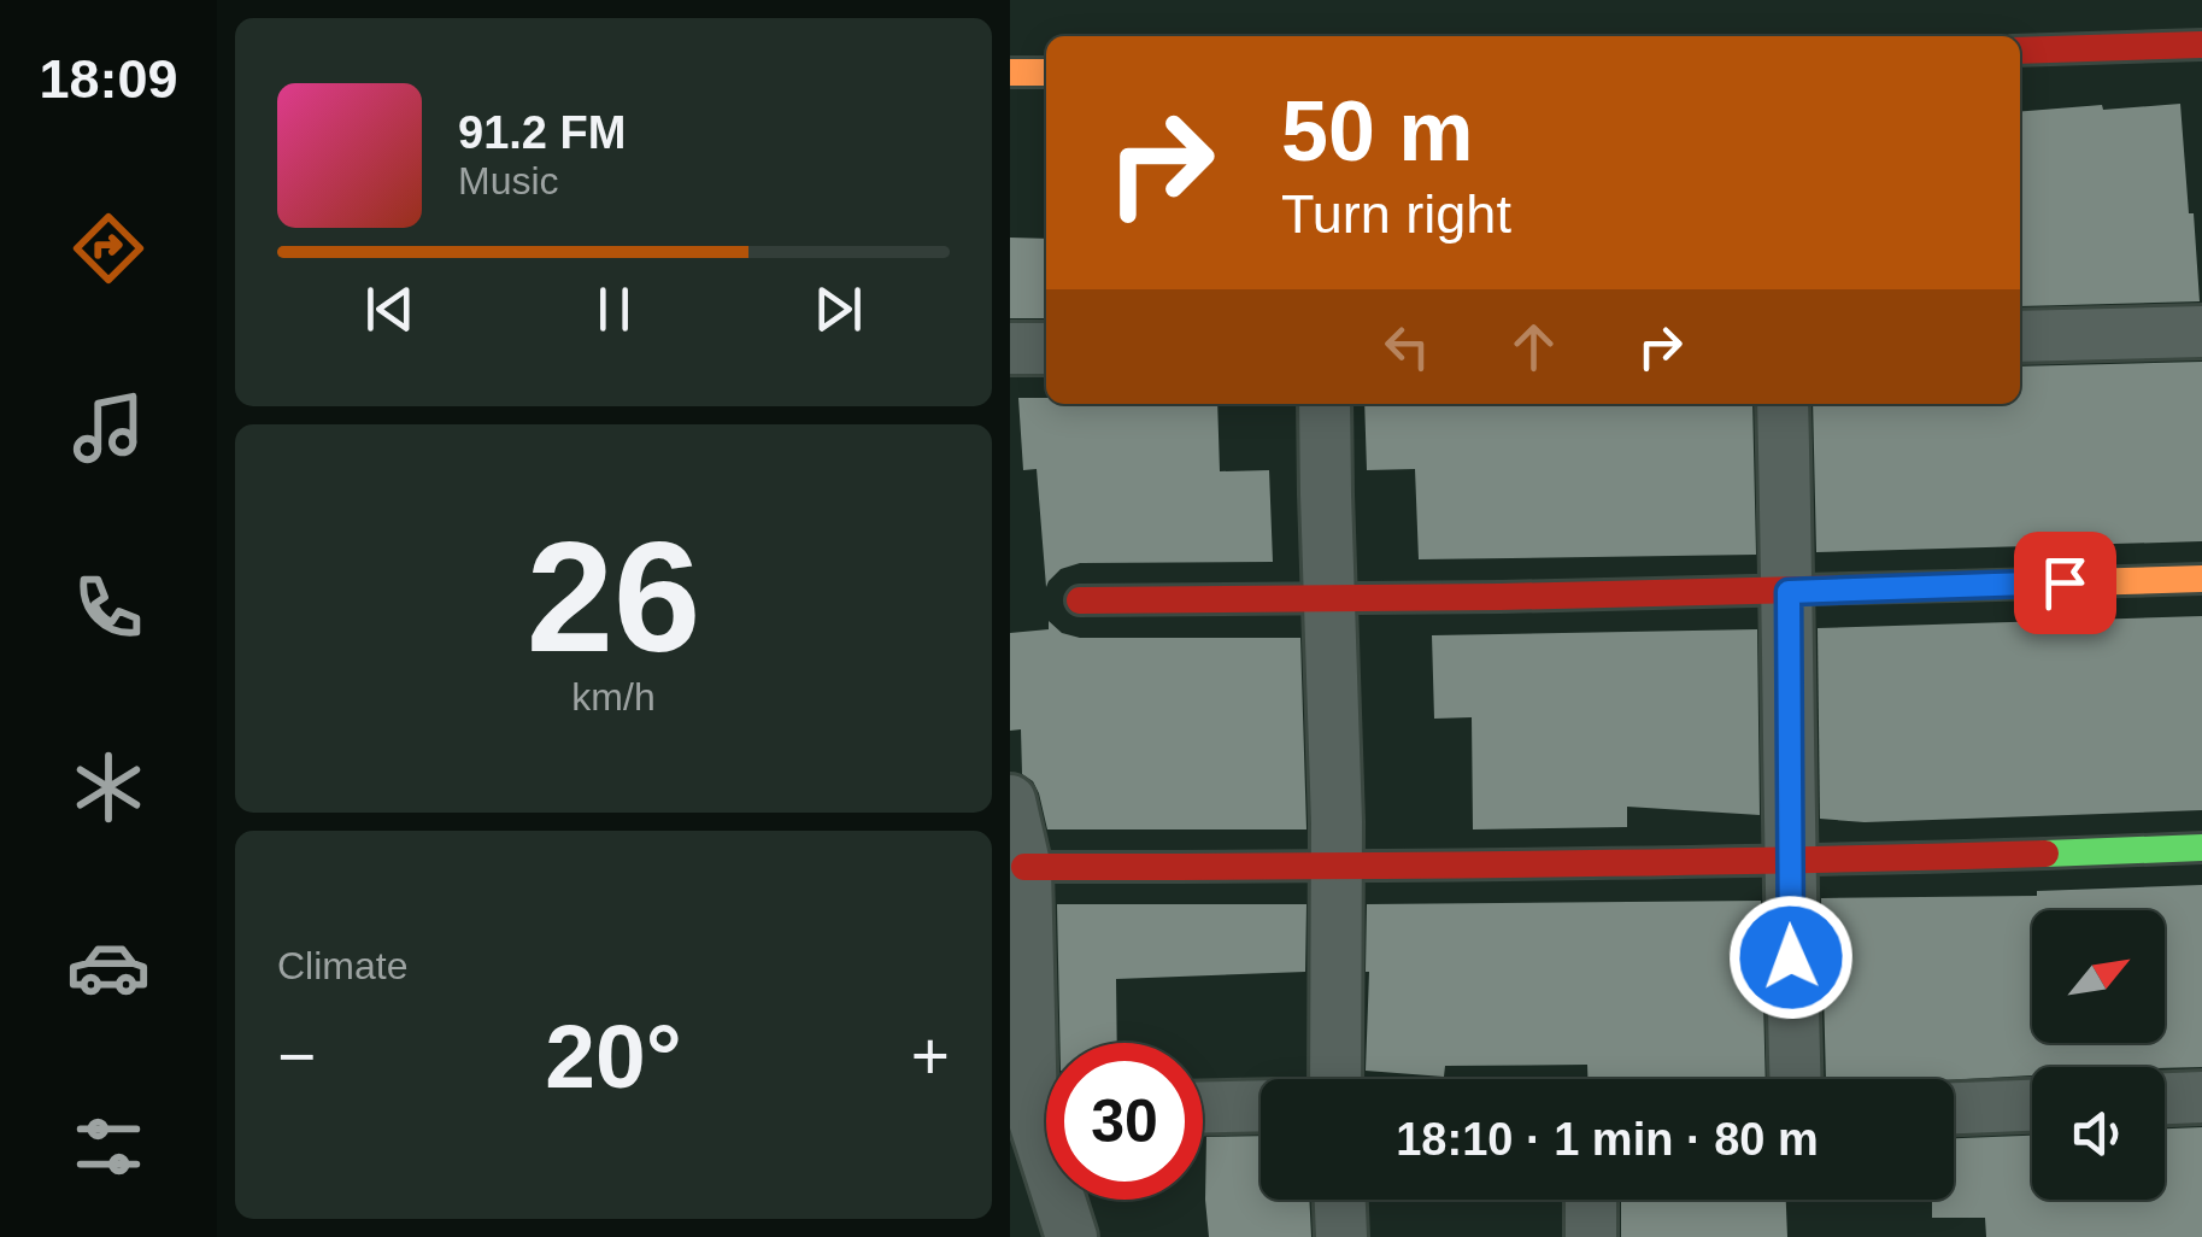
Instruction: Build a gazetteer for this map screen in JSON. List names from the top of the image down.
{
  "north": "top right",
  "page": {
    "tabs": "18:09",
    "turn": ["50 m", "Turn right"],
    "song": ["91.2 FM", "Music"],
    "tile": [
      ["26", "km/h"],
      "Climate"
    ],
    "heat": ["−", "20°", "+"],
    "limit": "30",
    "trip": "18:10 · 1 min · 80 m"
  }
}
